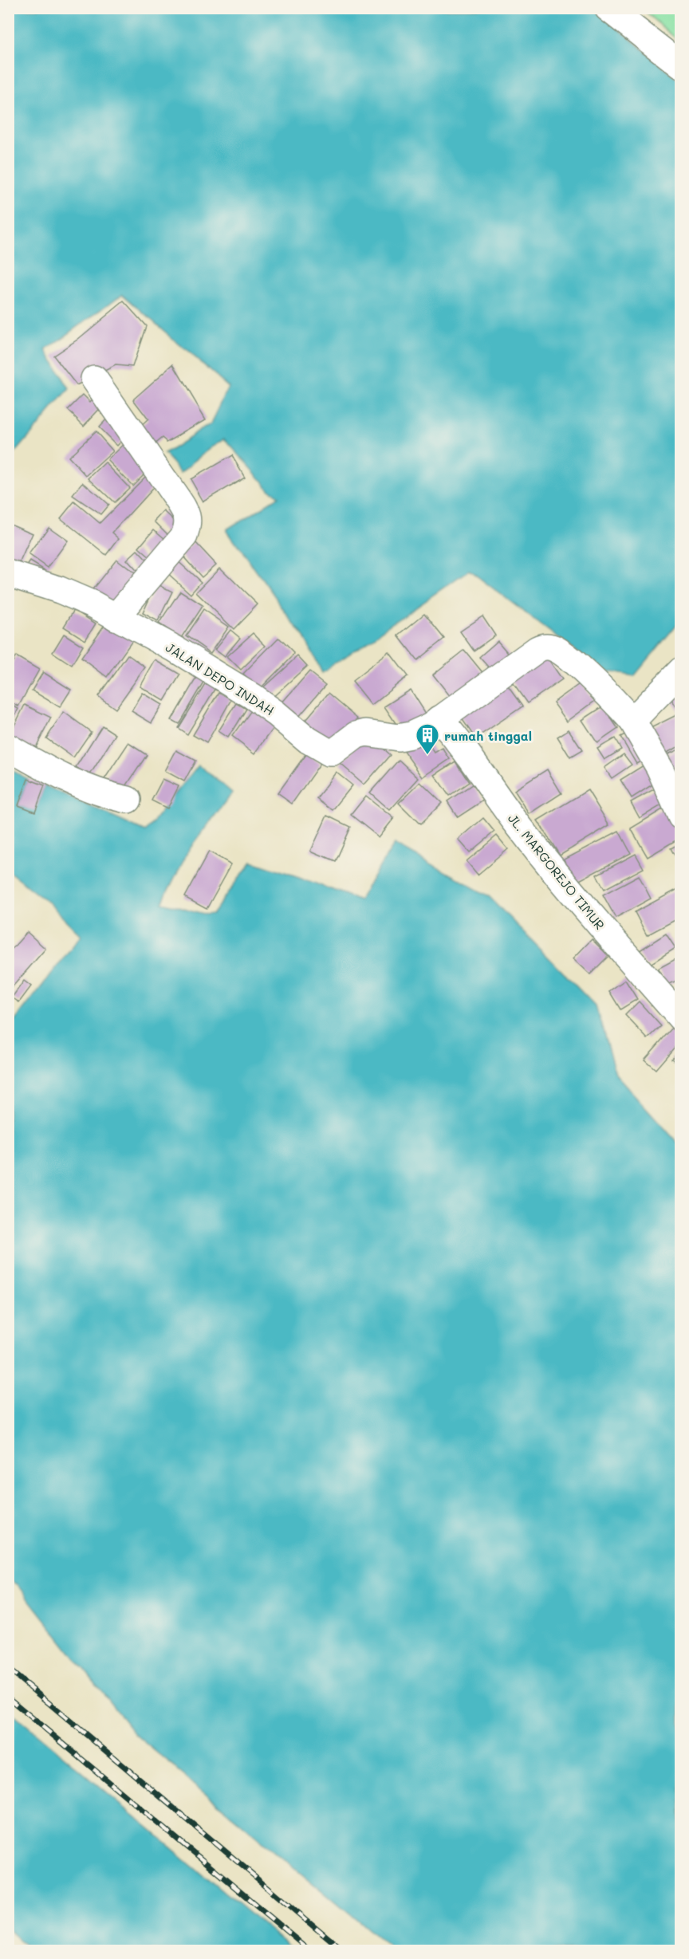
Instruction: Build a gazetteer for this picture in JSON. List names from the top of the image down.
{
  "streets": {
    "street": ["JALAN DEPO INDAH", "JL. MARGOREJO TIMUR"]
  },
  "crossings": [
    ["JALAN DEPO INDAH", "JL. MARGOREJO TIMUR"]
  ],
  "places": {
    "building": ["rumah tinggal"]
  }
}
